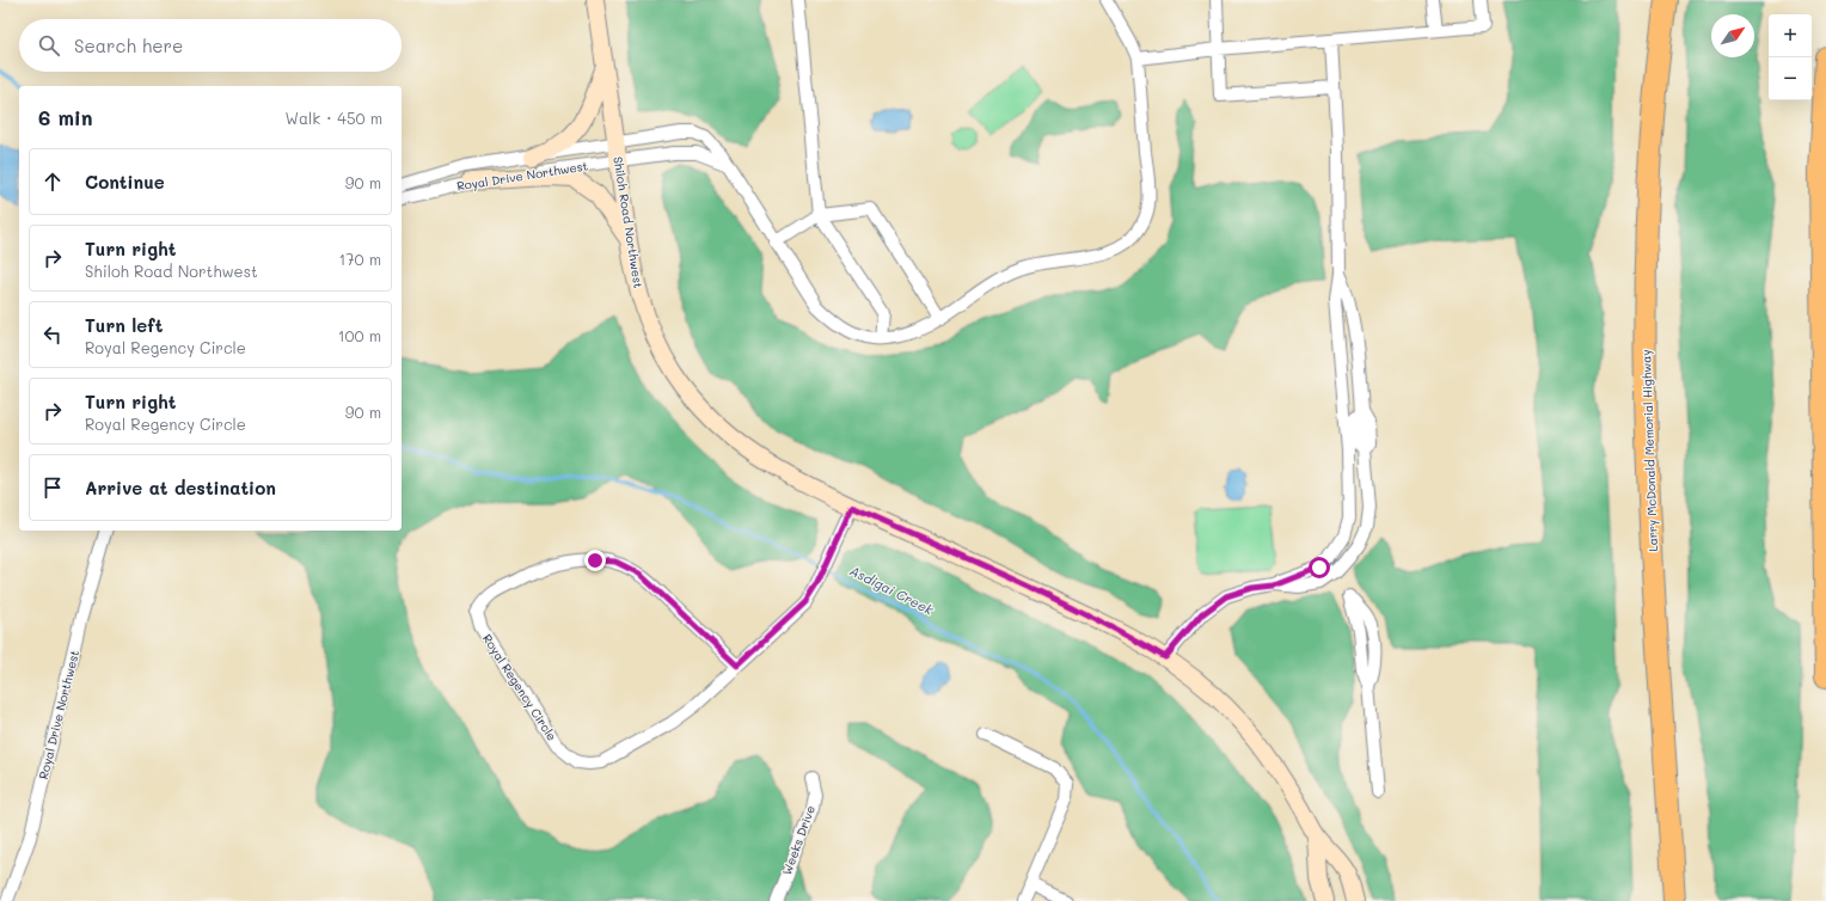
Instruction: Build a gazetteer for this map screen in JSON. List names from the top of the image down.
{
  "streets": {
    "highway": ["Larry McDonald Memorial Highway"],
    "street": [
      "Royal Drive Northwest",
      "Shiloh Road Northwest",
      "Royal Regency Circle",
      "Weeks Drive"
    ]
  },
  "crossings": [
    ["Royal Drive Northwest", "Shiloh Road Northwest"],
    ["Shiloh Road Northwest", "Royal Regency Circle"]
  ],
  "water": ["Asdigai Creek"],
  "north": "top right",
  "page": {
    "map_buttons": ["+", "−"],
    "search": "Search here",
    "heading": ["6 min", "Walk · 450 m"],
    "list": [
      ["Continue", "90 m"],
      ["Turn right", "Shiloh Road Northwest", "170 m"],
      ["Turn left", "Royal Regency Circle", "100 m"],
      ["Turn right", "Royal Regency Circle", "90 m"],
      "Arrive at destination"
    ]
  }
}
